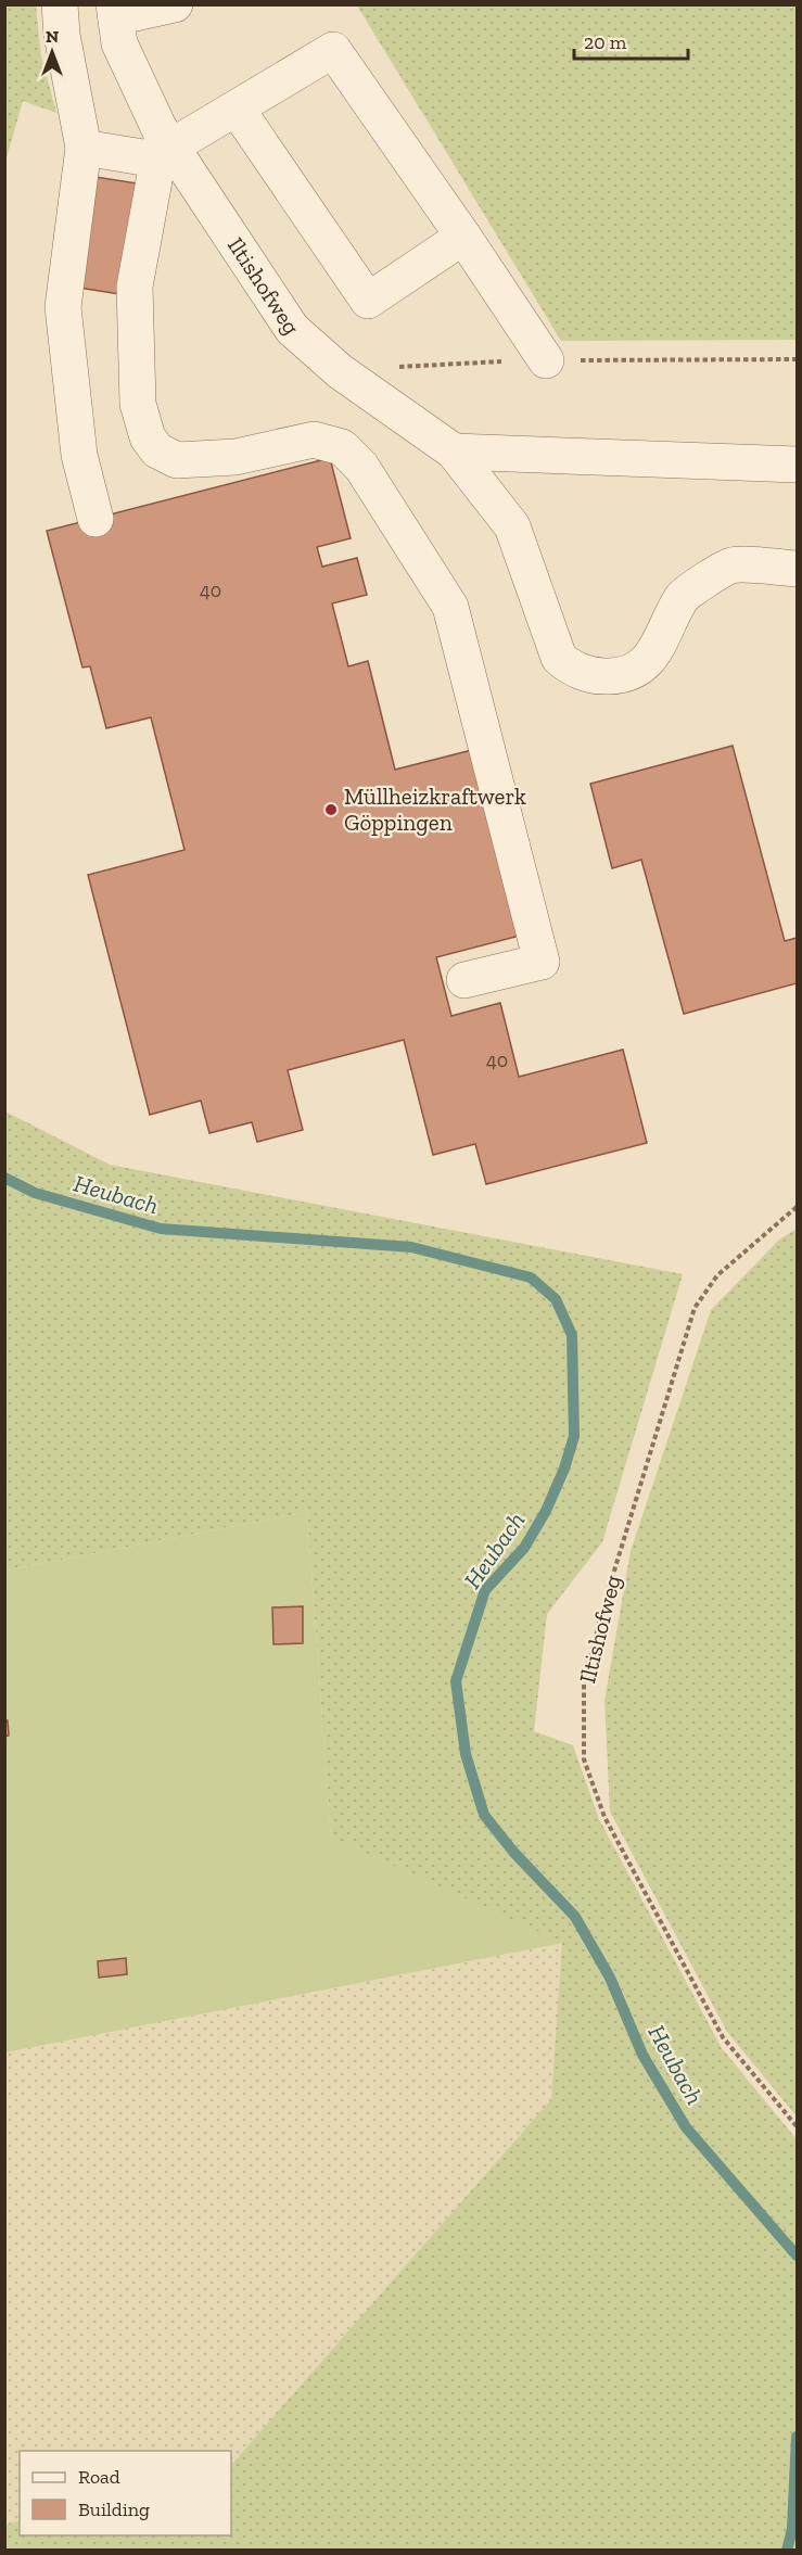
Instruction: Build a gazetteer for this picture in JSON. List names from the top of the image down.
{
  "streets": {
    "street": ["Iltishofweg"]
  },
  "water": ["Heubach"],
  "places": ["Müllheizkraftwerk Göppingen"],
  "house_numbers": ["40", "40"],
  "legend": ["Road", "Building"],
  "scale_bar": "20 m",
  "north": "top"
}
